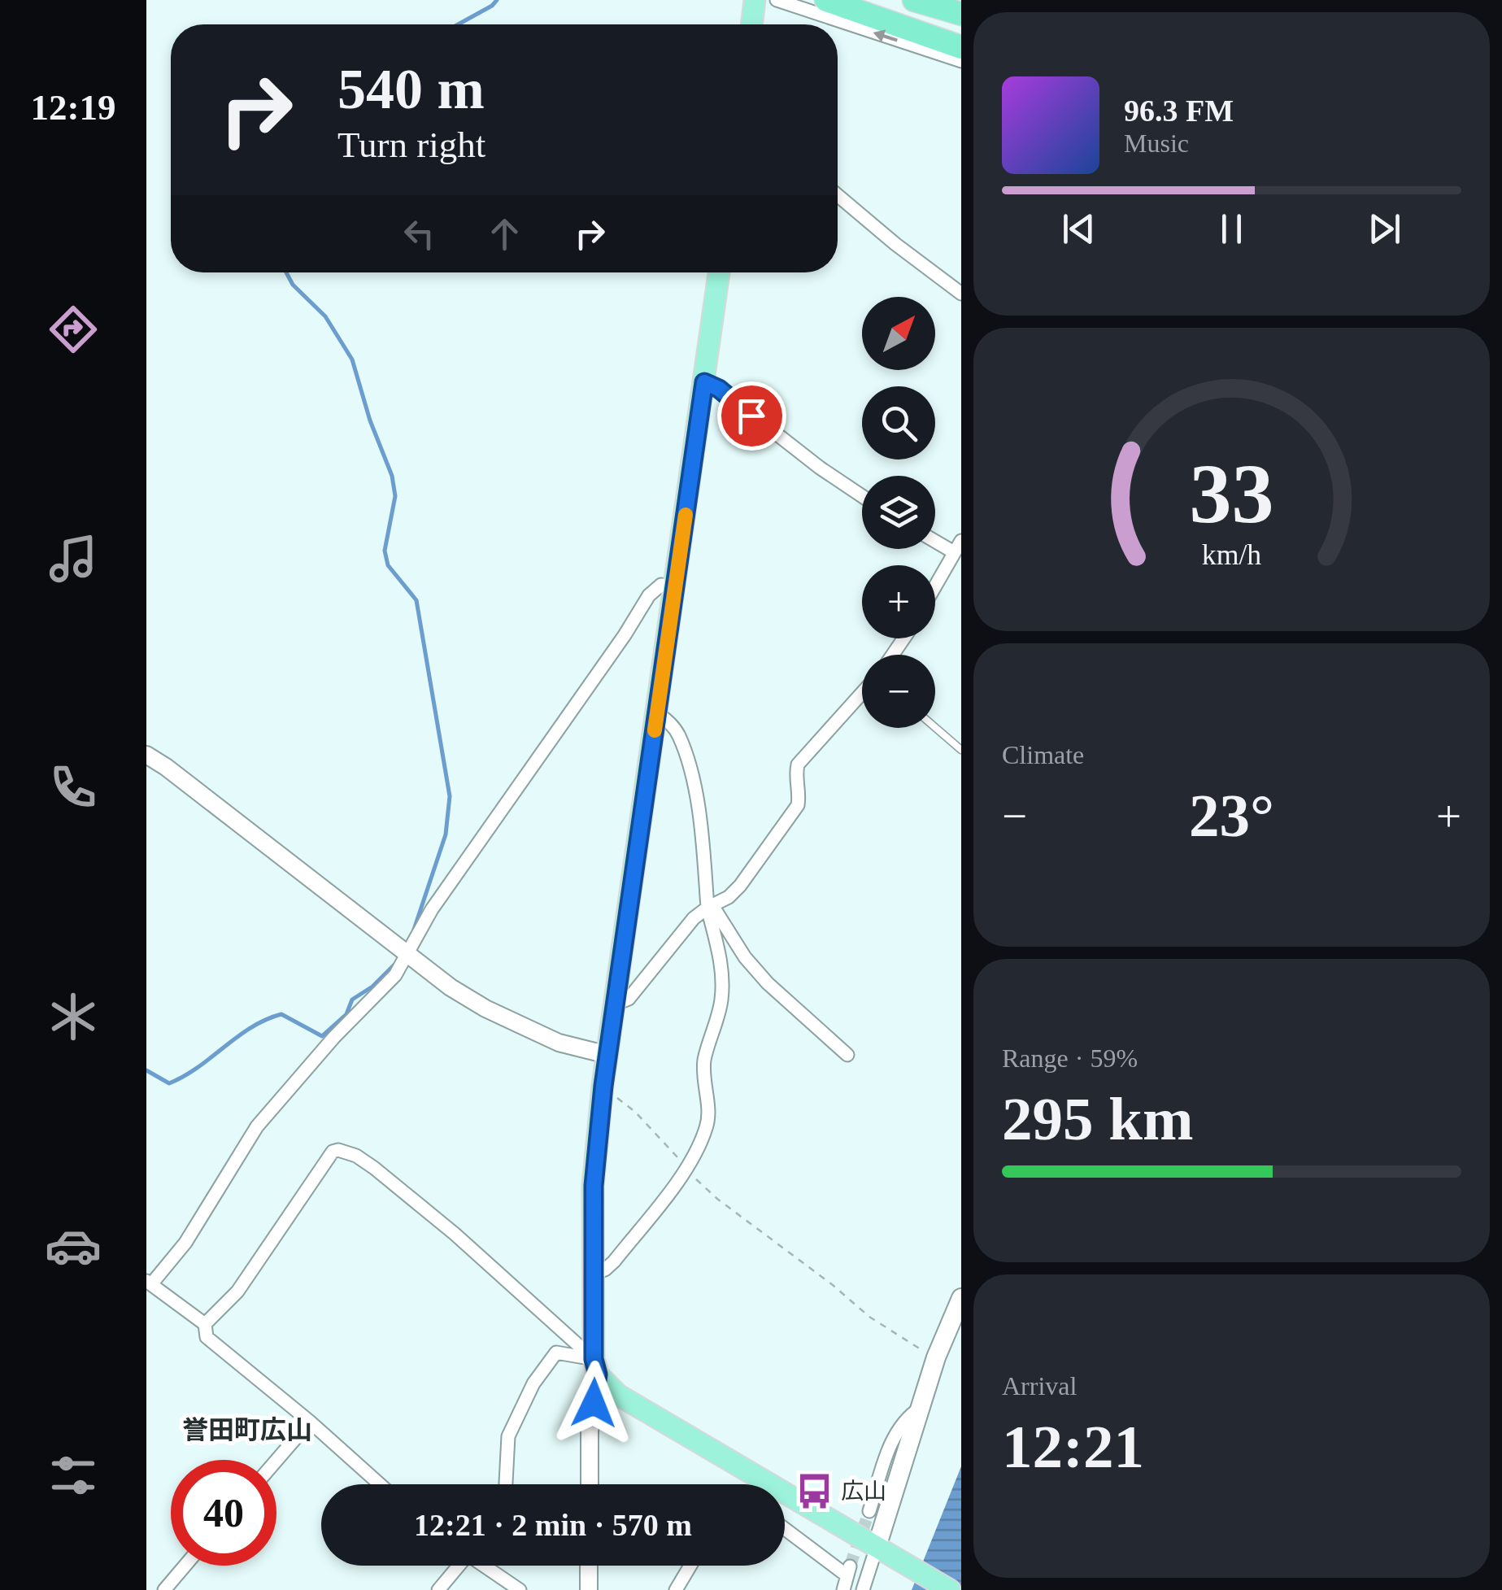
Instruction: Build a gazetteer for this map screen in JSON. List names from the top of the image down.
{
  "districts": ["誉田町広山"],
  "places": {
    "bus stop": ["広山"]
  },
  "north": "top right",
  "page": {
    "tabs": "12:19",
    "turn": ["540 m", "Turn right"],
    "song": ["96.3 FM", "Music"],
    "map_buttons": ["+", "−"],
    "tile": [
      "Climate",
      ["Range · 59%", "295 km"],
      ["Arrival", "12:21"]
    ],
    "heat": ["−", "23°", "+"],
    "limit": "40",
    "trip": "12:21 · 2 min · 570 m",
    "gauge": ["33", "km/h"]
  }
}
